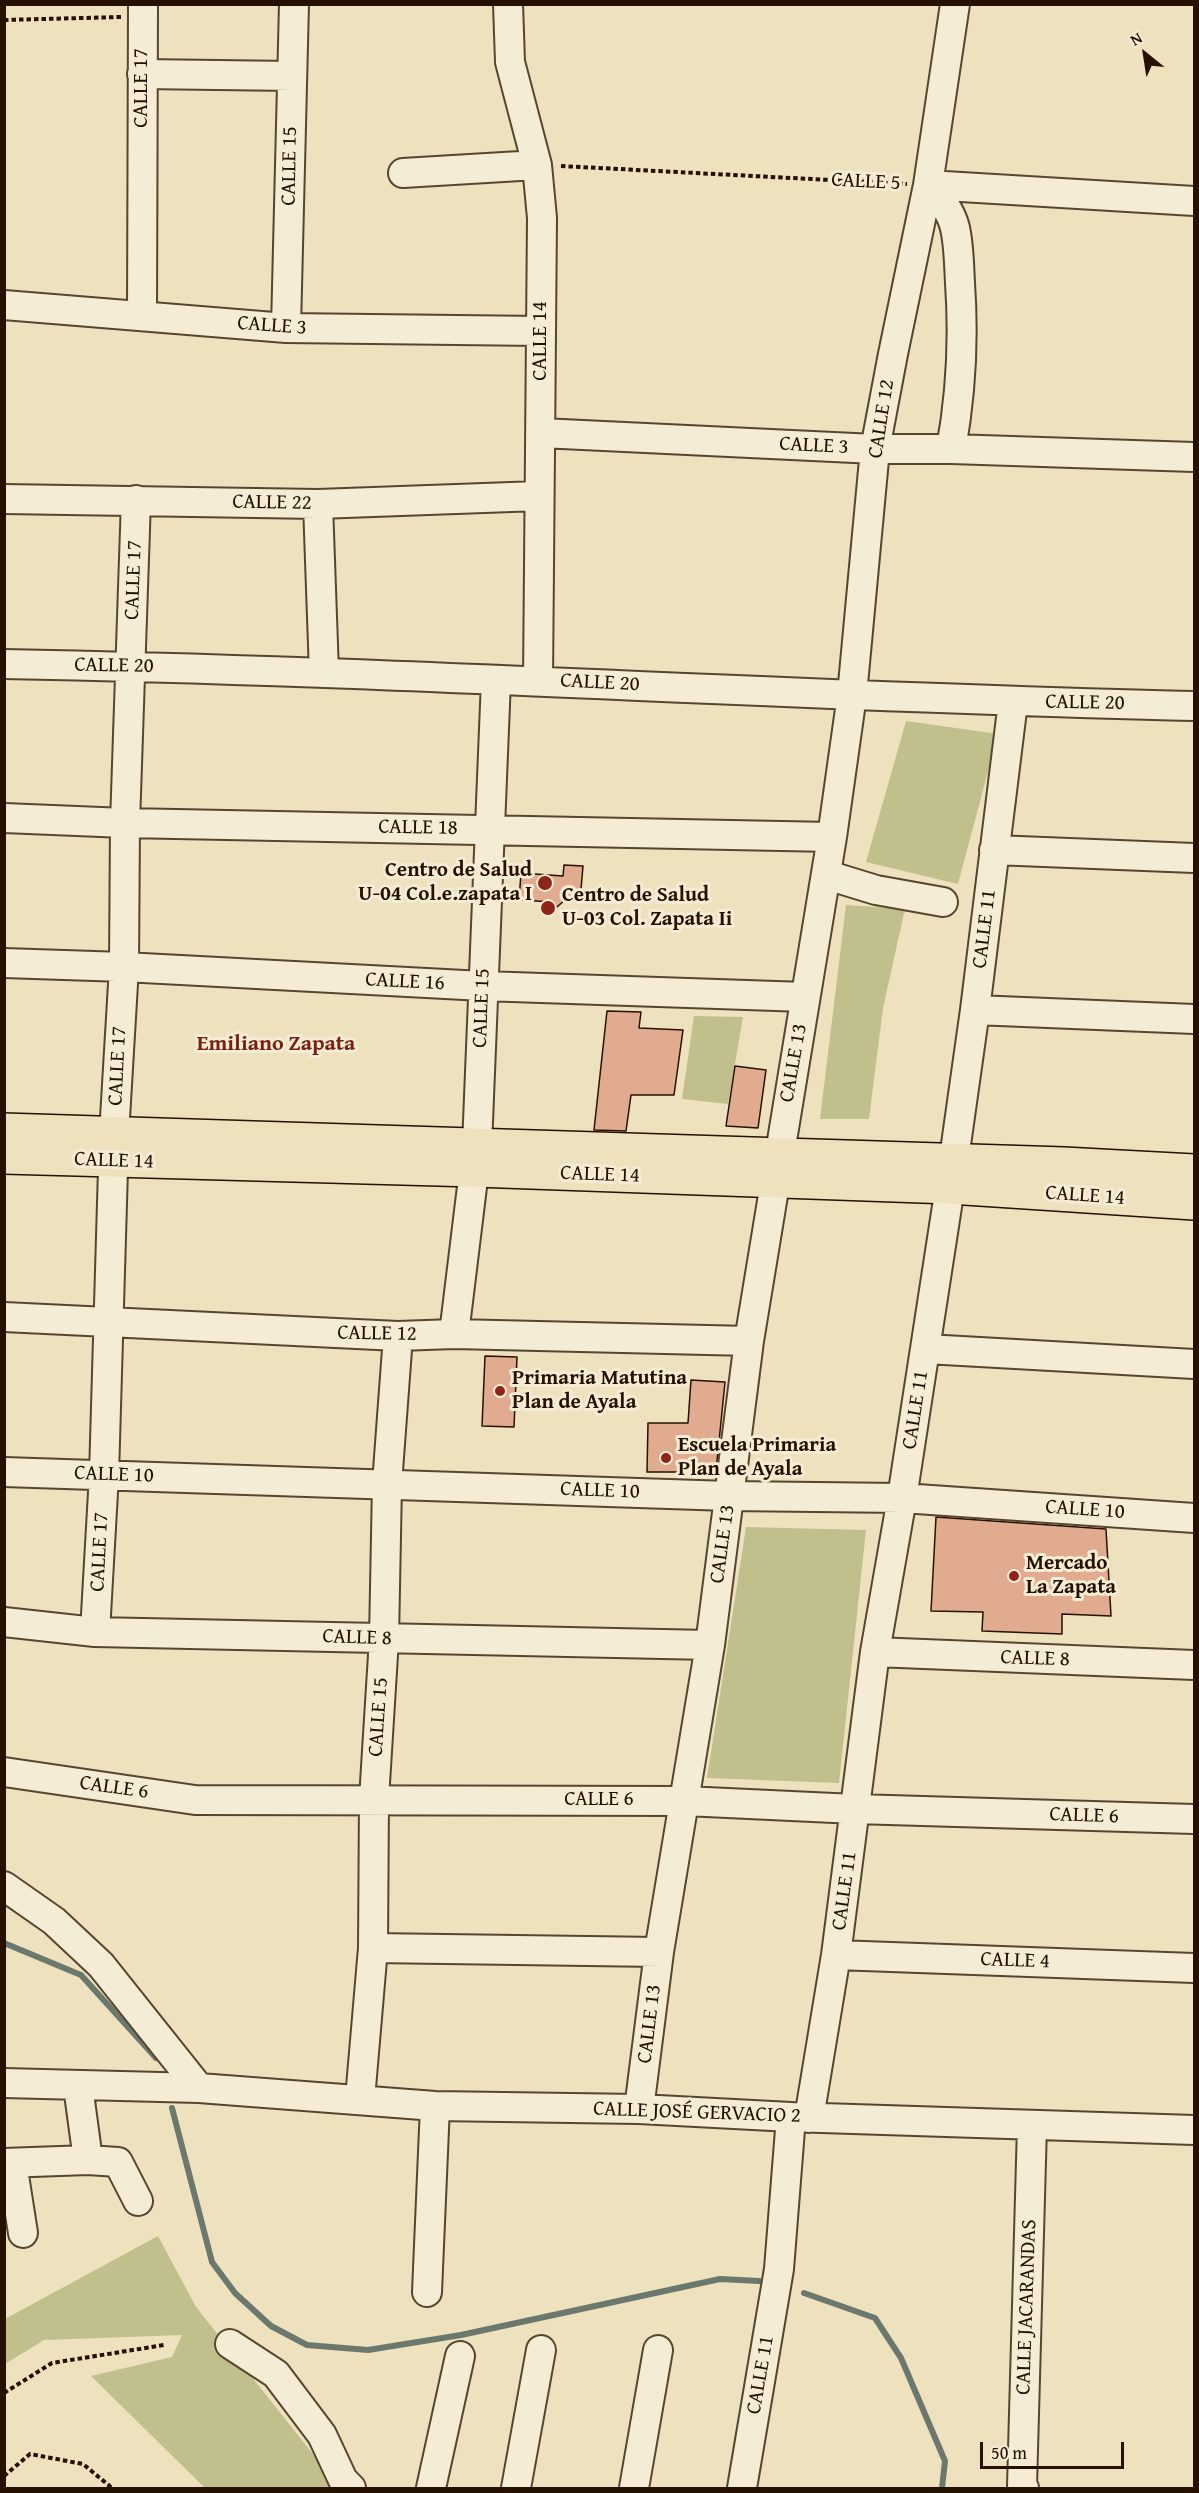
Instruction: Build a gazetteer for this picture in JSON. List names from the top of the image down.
{
  "streets": {
    "main road": ["CALLE 14"],
    "street": [
      "CALLE 17",
      "CALLE 15",
      "CALLE 5",
      "CALLE 3",
      "CALLE 12",
      "CALLE 22",
      "CALLE 20",
      "CALLE 18",
      "CALLE 11",
      "CALLE 16",
      "CALLE 13",
      "CALLE 10",
      "CALLE 8",
      "CALLE 6",
      "CALLE 4",
      "CALLE JOSÉ GERVACIO 2",
      "CALLE JACARANDAS"
    ]
  },
  "crossings": [
    ["CALLE 17", "CALLE 3"],
    ["CALLE 17", "CALLE 14"],
    ["CALLE 17", "CALLE 12"],
    ["CALLE 17", "CALLE 22"],
    ["CALLE 17", "CALLE 20"],
    ["CALLE 17", "CALLE 18"],
    ["CALLE 17", "CALLE 16"],
    ["CALLE 17", "CALLE 10"],
    ["CALLE 17", "CALLE 8"],
    ["CALLE 15", "CALLE 3"],
    ["CALLE 15", "CALLE 14"],
    ["CALLE 15", "CALLE 12"],
    ["CALLE 15", "CALLE 20"],
    ["CALLE 15", "CALLE 18"],
    ["CALLE 15", "CALLE 16"],
    ["CALLE 15", "CALLE 10"],
    ["CALLE 15", "CALLE 8"],
    ["CALLE 15", "CALLE 6"],
    ["CALLE 15", "CALLE JOSÉ GERVACIO 2"],
    ["CALLE 5", "CALLE 14"],
    ["CALLE 5", "CALLE 12"],
    ["CALLE 3", "CALLE 14"],
    ["CALLE 3", "CALLE 12"],
    ["CALLE 14", "CALLE 22"],
    ["CALLE 14", "CALLE 20"],
    ["CALLE 14", "CALLE 11"],
    ["CALLE 14", "CALLE 13"],
    ["CALLE 12", "CALLE 20"],
    ["CALLE 12", "CALLE 18"],
    ["CALLE 12", "CALLE 13"],
    ["CALLE 20", "CALLE 11"],
    ["CALLE 18", "CALLE 13"],
    ["CALLE 11", "CALLE 10"],
    ["CALLE 11", "CALLE 8"],
    ["CALLE 11", "CALLE 6"],
    ["CALLE 11", "CALLE 4"],
    ["CALLE 11", "CALLE JOSÉ GERVACIO 2"],
    ["CALLE 16", "CALLE 13"],
    ["CALLE 13", "CALLE 10"],
    ["CALLE 13", "CALLE 8"],
    ["CALLE 13", "CALLE 6"],
    ["CALLE 13", "CALLE JOSÉ GERVACIO 2"],
    ["CALLE JOSÉ GERVACIO 2", "CALLE JACARANDAS"]
  ],
  "districts": ["Emiliano Zapata"],
  "places": [
    "Centro de Salud U-04 Col.e.zapata I",
    "Centro de Salud U-03 Col. Zapata Ii",
    "Primaria Matutina Plan de Ayala",
    "Escuela Primaria Plan de Ayala",
    "Mercado La Zapata"
  ],
  "scale_bar": "50 m",
  "north": "top left"
}
